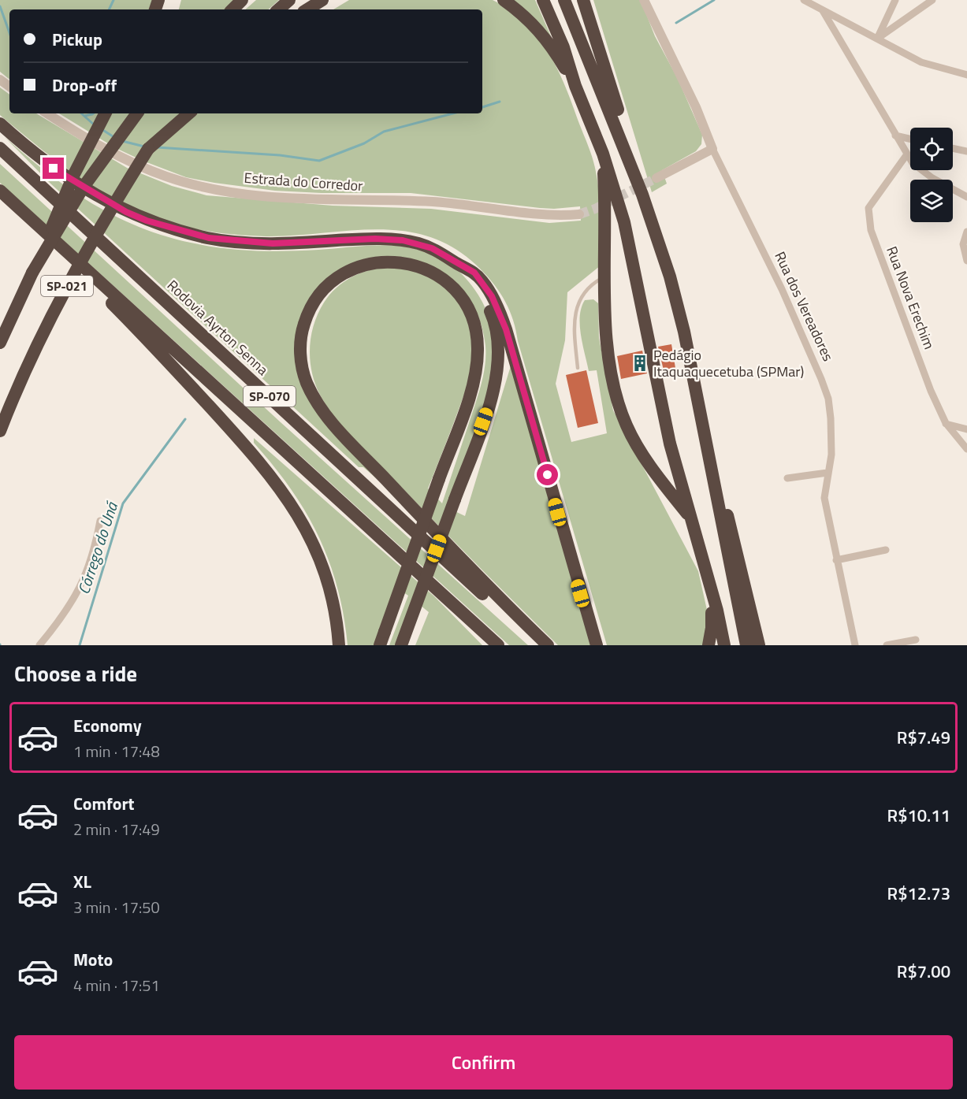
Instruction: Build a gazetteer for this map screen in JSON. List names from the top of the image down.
{
  "streets": {
    "highway": ["SP-021", "Rodovia Ayrton Senna", "SP-070"],
    "street": ["Estrada do Corredor", "Rua Nova Erechim", "Rua dos Vereadores"]
  },
  "water": ["Córrego do Uná"],
  "places": {
    "building": ["Pedágio Itaquaquecetuba (SPMar)"]
  },
  "page": {
    "banner": ["Pickup", "Drop-off"],
    "heading": "Choose a ride",
    "list": [
      {
        "name": "Economy",
        "note": "1 min · 17:48",
        "value": "R$7.49"
      },
      {
        "name": "Comfort",
        "note": "2 min · 17:49",
        "value": "R$10.11"
      },
      {
        "name": "XL",
        "note": "3 min · 17:50",
        "value": "R$12.73"
      },
      {
        "name": "Moto",
        "note": "4 min · 17:51",
        "value": "R$7.00"
      }
    ],
    "buttons": "Confirm"
  }
}
